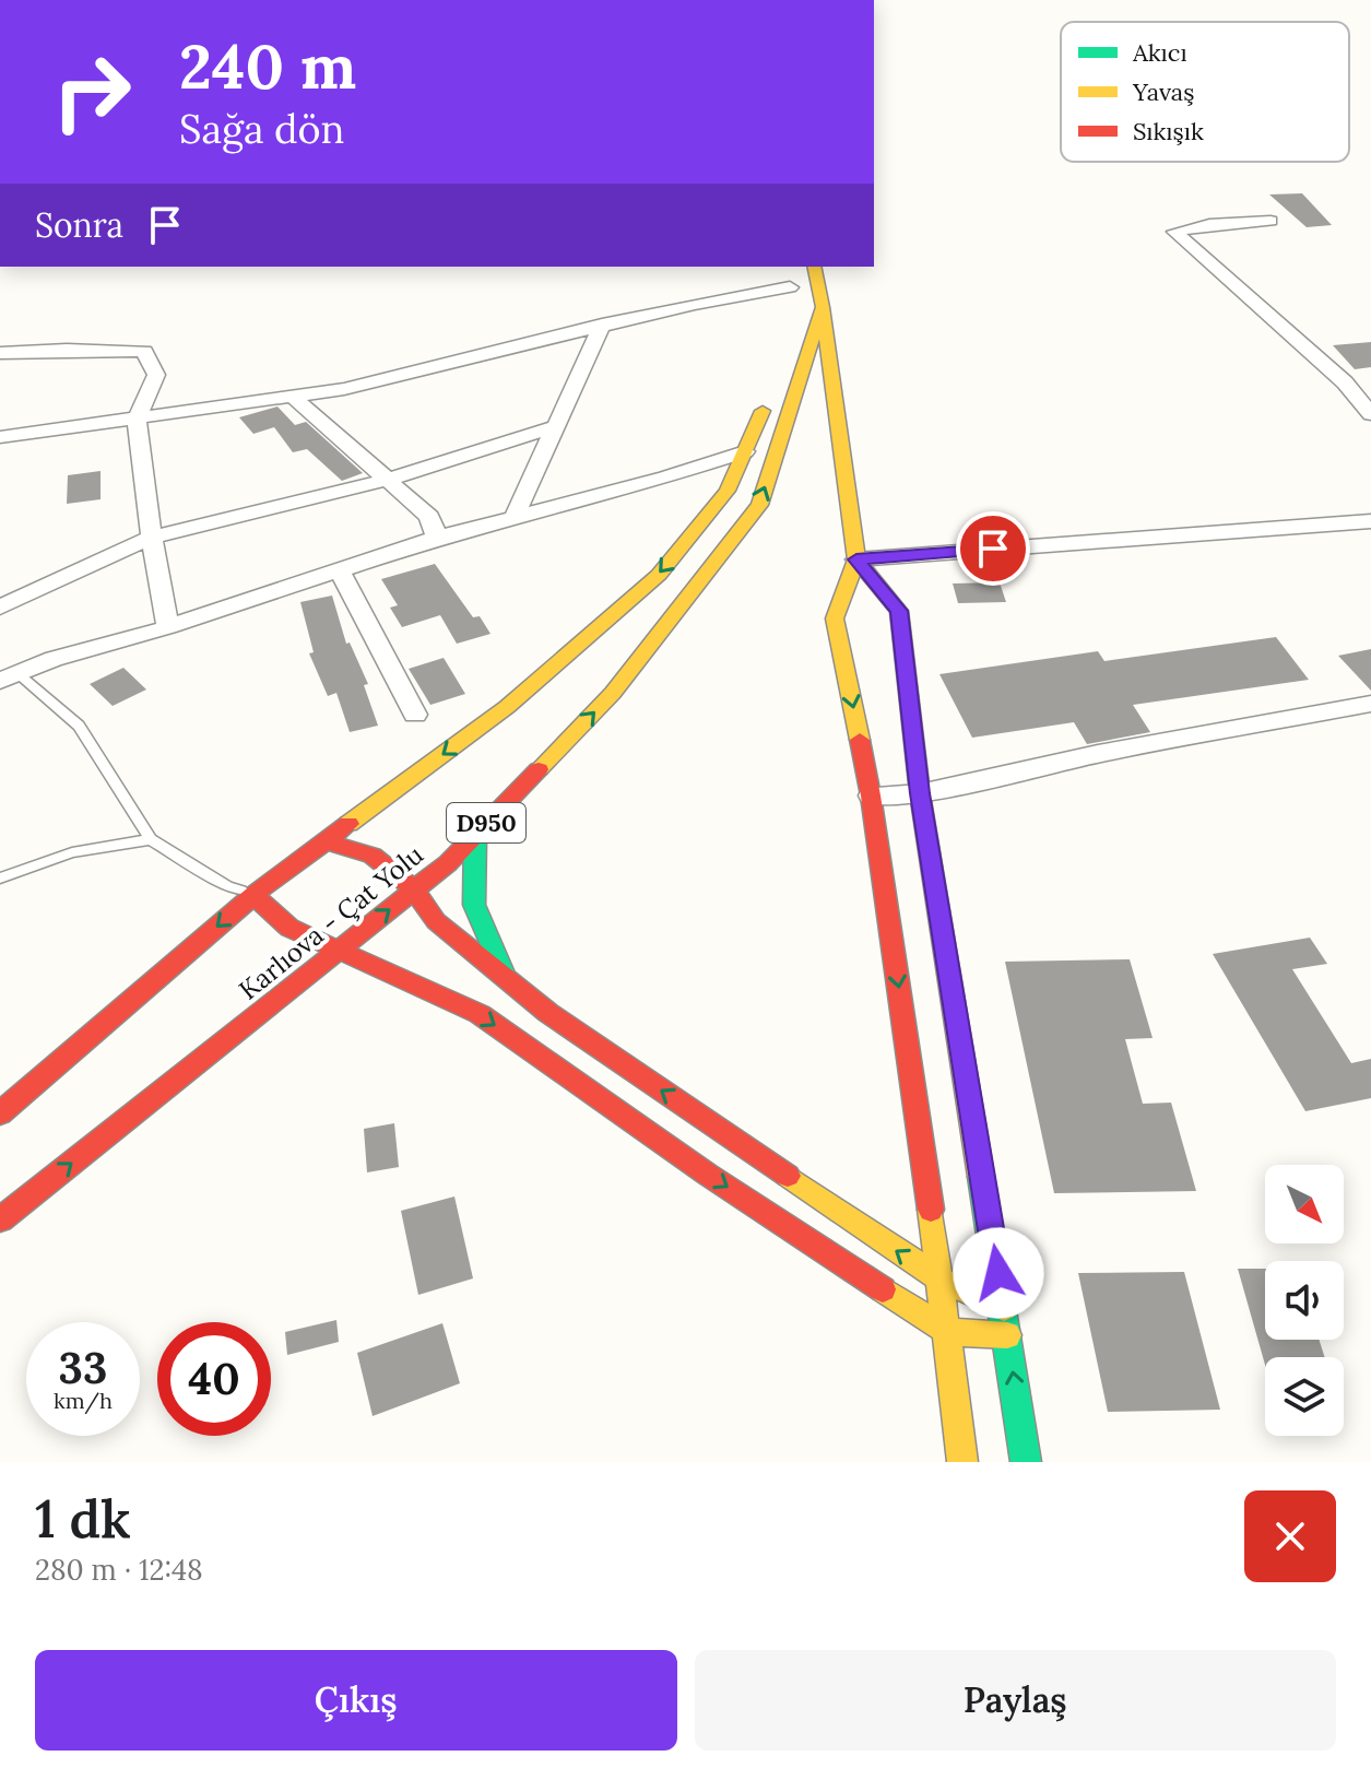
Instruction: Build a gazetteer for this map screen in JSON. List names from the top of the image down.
{
  "streets": {
    "main road": ["D950", "Karlıova - Çat Yolu"]
  },
  "crossings": [
    ["D950", "Karlıova - Çat Yolu"]
  ],
  "legend": ["Akıcı", "Yavaş", "Sıkışık"],
  "north": "bottom right",
  "page": {
    "turn": ["240 m", "Sağa dön"],
    "then": "Sonra",
    "speed": "33 km/h",
    "limit": "40",
    "heading": ["1 dk", "280 m · 12:48"],
    "buttons": ["Çıkış", "Paylaş"]
  }
}
